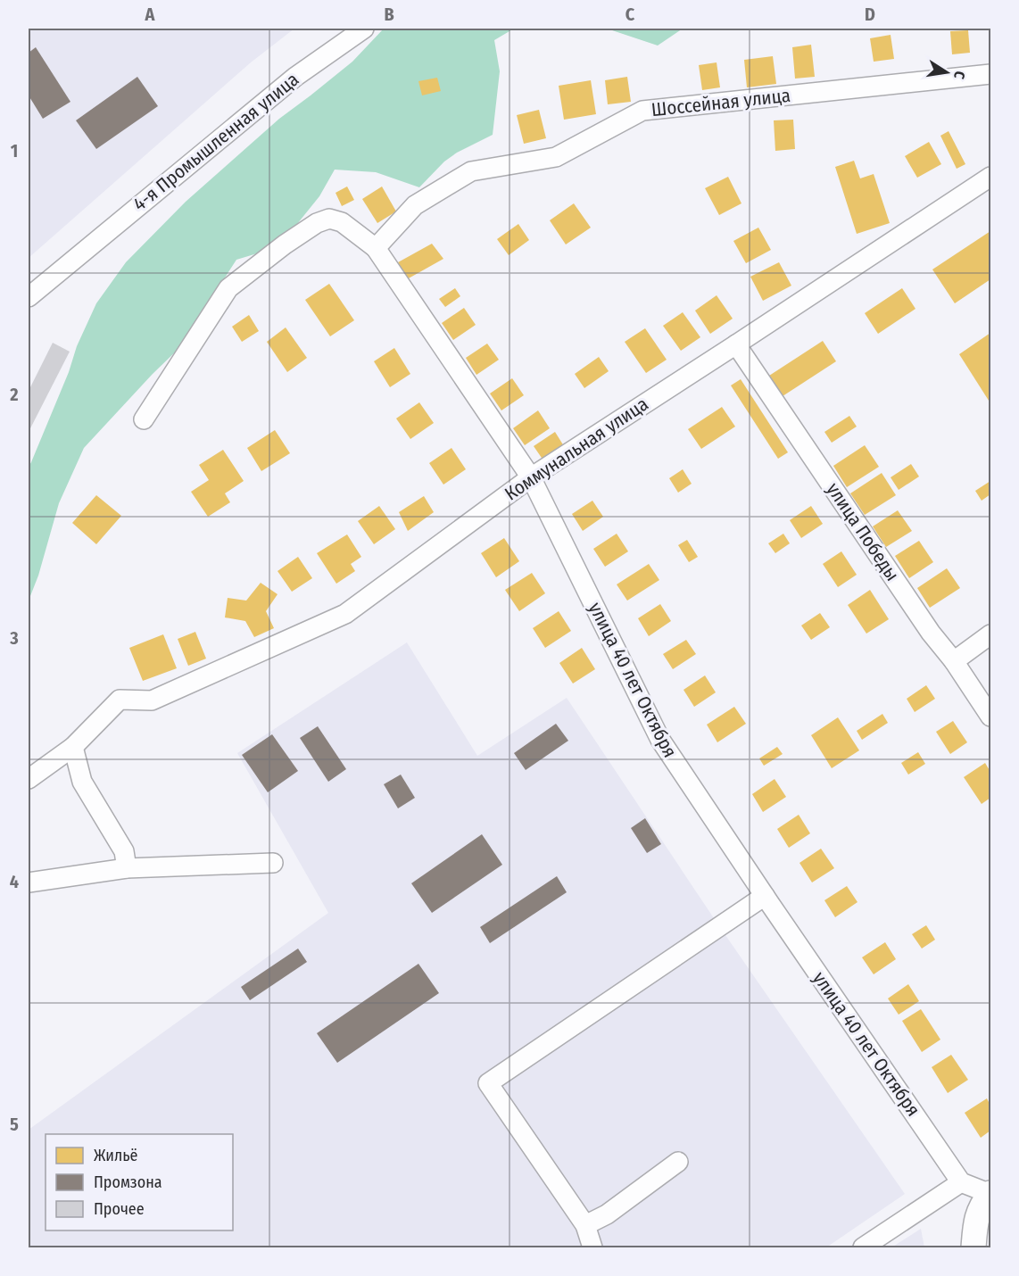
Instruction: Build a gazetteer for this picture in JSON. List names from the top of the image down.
{
  "streets": {
    "street": [
      "Шоссейная улица",
      "4-я Промышленная улица",
      "Коммунальная улица",
      "улица Победы",
      "улица 40 лет Октября"
    ]
  },
  "crossings": [
    ["Шоссейная улица", "улица 40 лет Октября"],
    ["Коммунальная улица", "улица Победы"],
    ["Коммунальная улица", "улица 40 лет Октября"]
  ],
  "legend": ["Жильё", "Промзона", "Прочее"],
  "north": "right",
  "grid": {
    "columns": [
      "A",
      "B",
      "C",
      "D"
    ],
    "rows": [
      "1",
      "2",
      "3",
      "4",
      "5"
    ]
  }
}
